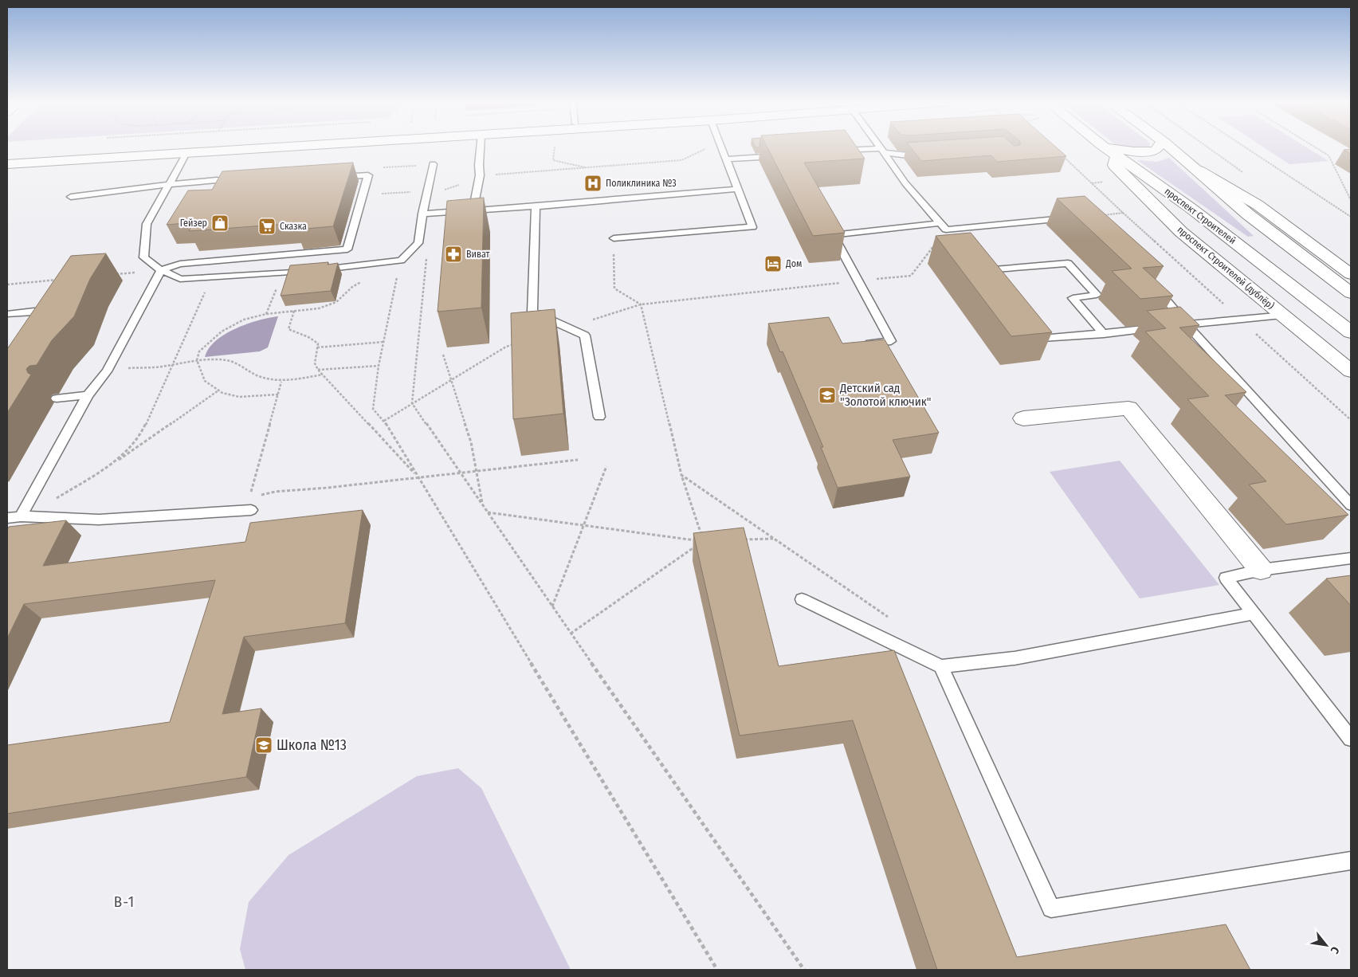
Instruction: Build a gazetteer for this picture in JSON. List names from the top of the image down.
{
  "streets": {
    "street": ["проспект Строителей", "проспект Строителей (дублёр)"]
  },
  "crossings": [
    ["проспект Строителей", "проспект Строителей (дублёр)"]
  ],
  "districts": ["В-1"],
  "places": {
    "hospital": ["Поликлиника №3"],
    "shop": ["Гейзер"],
    "supermarket": ["Сказка"],
    "pharmacy": ["Виват"],
    "hotel": ["Дом"],
    "school or university": ["Детский сад \"Золотой ключик\"", "Школа №13"]
  },
  "north": "bottom right"
}
